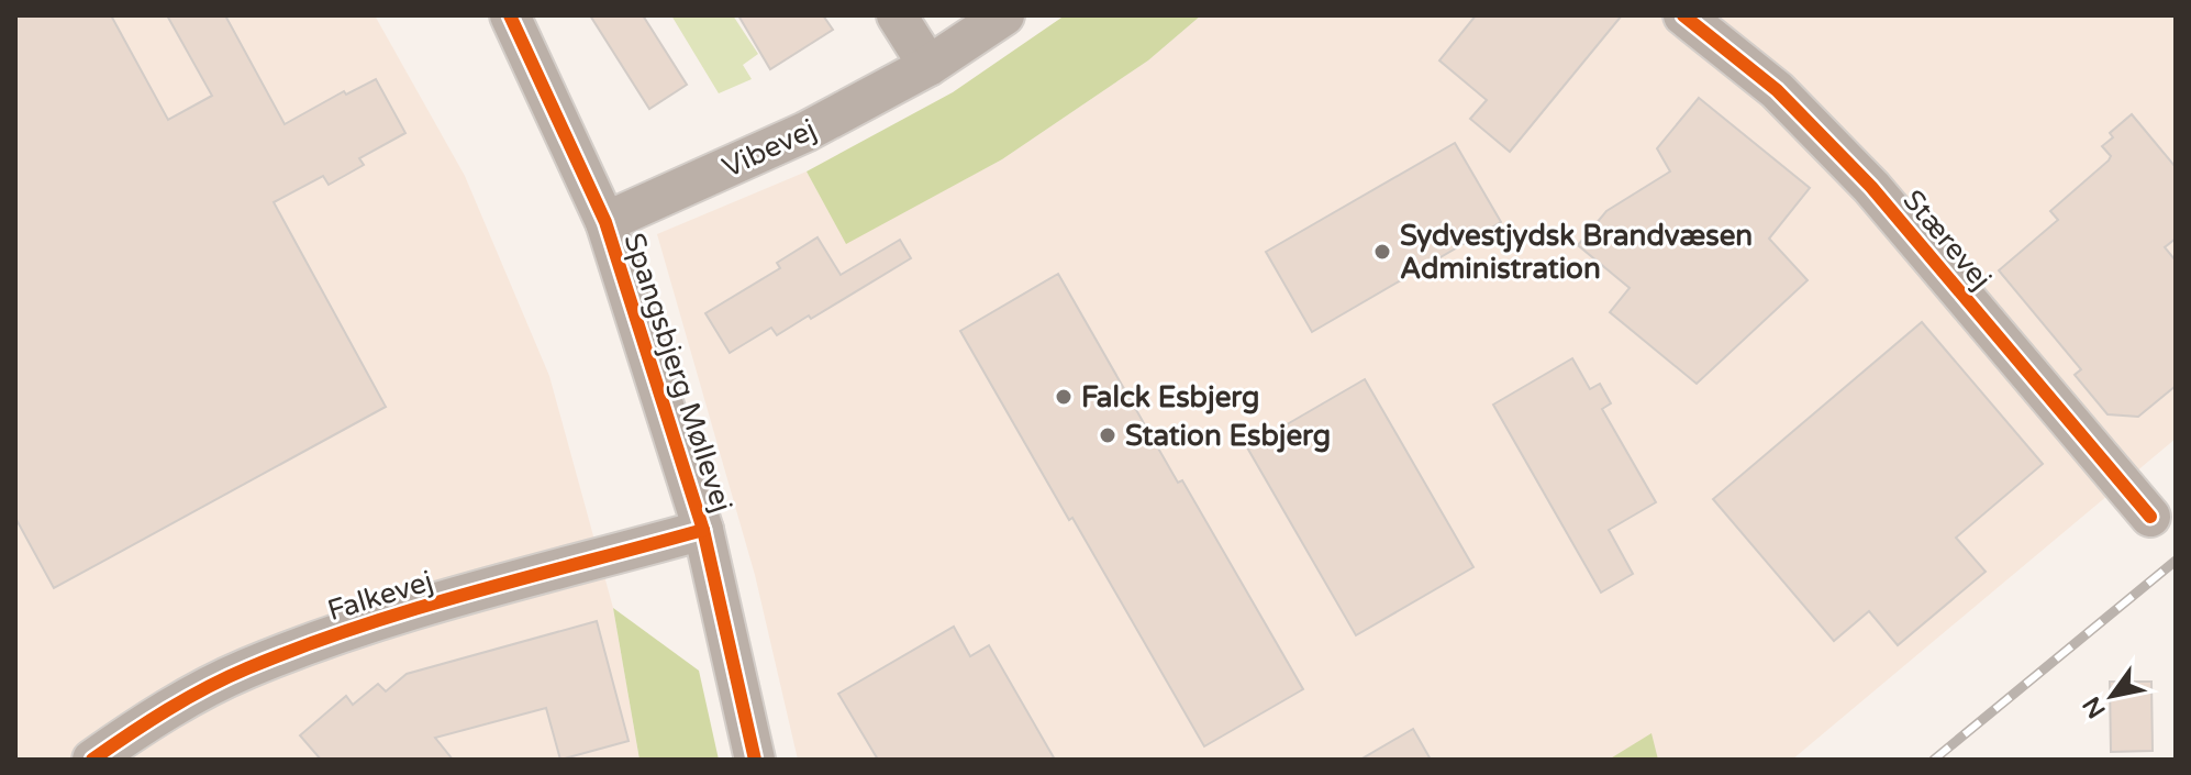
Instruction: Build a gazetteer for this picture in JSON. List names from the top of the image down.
{
  "streets": {
    "street": [
      "Vibevej",
      "Stærevej",
      "Spangsbjerg Møllevej",
      "Falkevej"
    ]
  },
  "crossings": [
    ["Vibevej", "Spangsbjerg Møllevej"],
    ["Spangsbjerg Møllevej", "Falkevej"]
  ],
  "places": ["Sydvestjydsk Brandvæsen Administration", "Falck Esbjerg", "Station Esbjerg"],
  "north": "bottom left"
}
